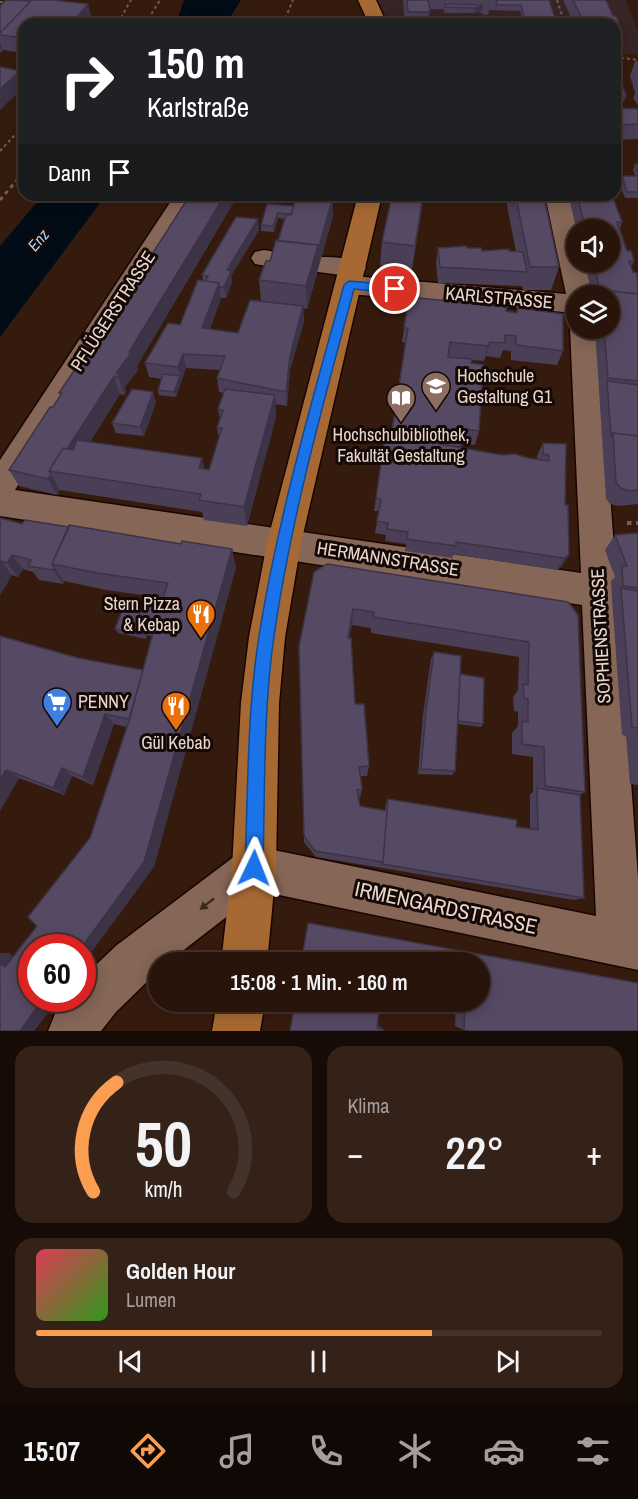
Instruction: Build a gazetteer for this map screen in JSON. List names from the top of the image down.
{
  "streets": {
    "street": [
      "KARLSTRASSE",
      "PFLÜGERSTRASSE",
      "HERMANNSTRASSE",
      "SOPHIENSTRASSE",
      "IRMENGARDSTRASSE"
    ]
  },
  "crossings": [
    ["HERMANNSTRASSE", "SOPHIENSTRASSE"],
    ["SOPHIENSTRASSE", "IRMENGARDSTRASSE"]
  ],
  "water": ["Enz"],
  "places": {
    "school or university": ["Hochschule Gestaltung G1"],
    "library": ["Hochschulbibliothek, Fakultät Gestaltung"],
    "restaurant": ["Stern Pizza & Kebap", "Gül Kebab"],
    "supermarket": ["PENNY"]
  },
  "page": {
    "turn": ["150 m", "Karlstraße"],
    "then": "Dann",
    "limit": "60",
    "trip": "15:08 · 1 Min. · 160 m",
    "tile": "Klima",
    "heat": ["−", "22°", "+"],
    "song": ["Golden Hour", "Lumen"],
    "tabs": "15:07",
    "gauge": ["50", "km/h"]
  }
}
